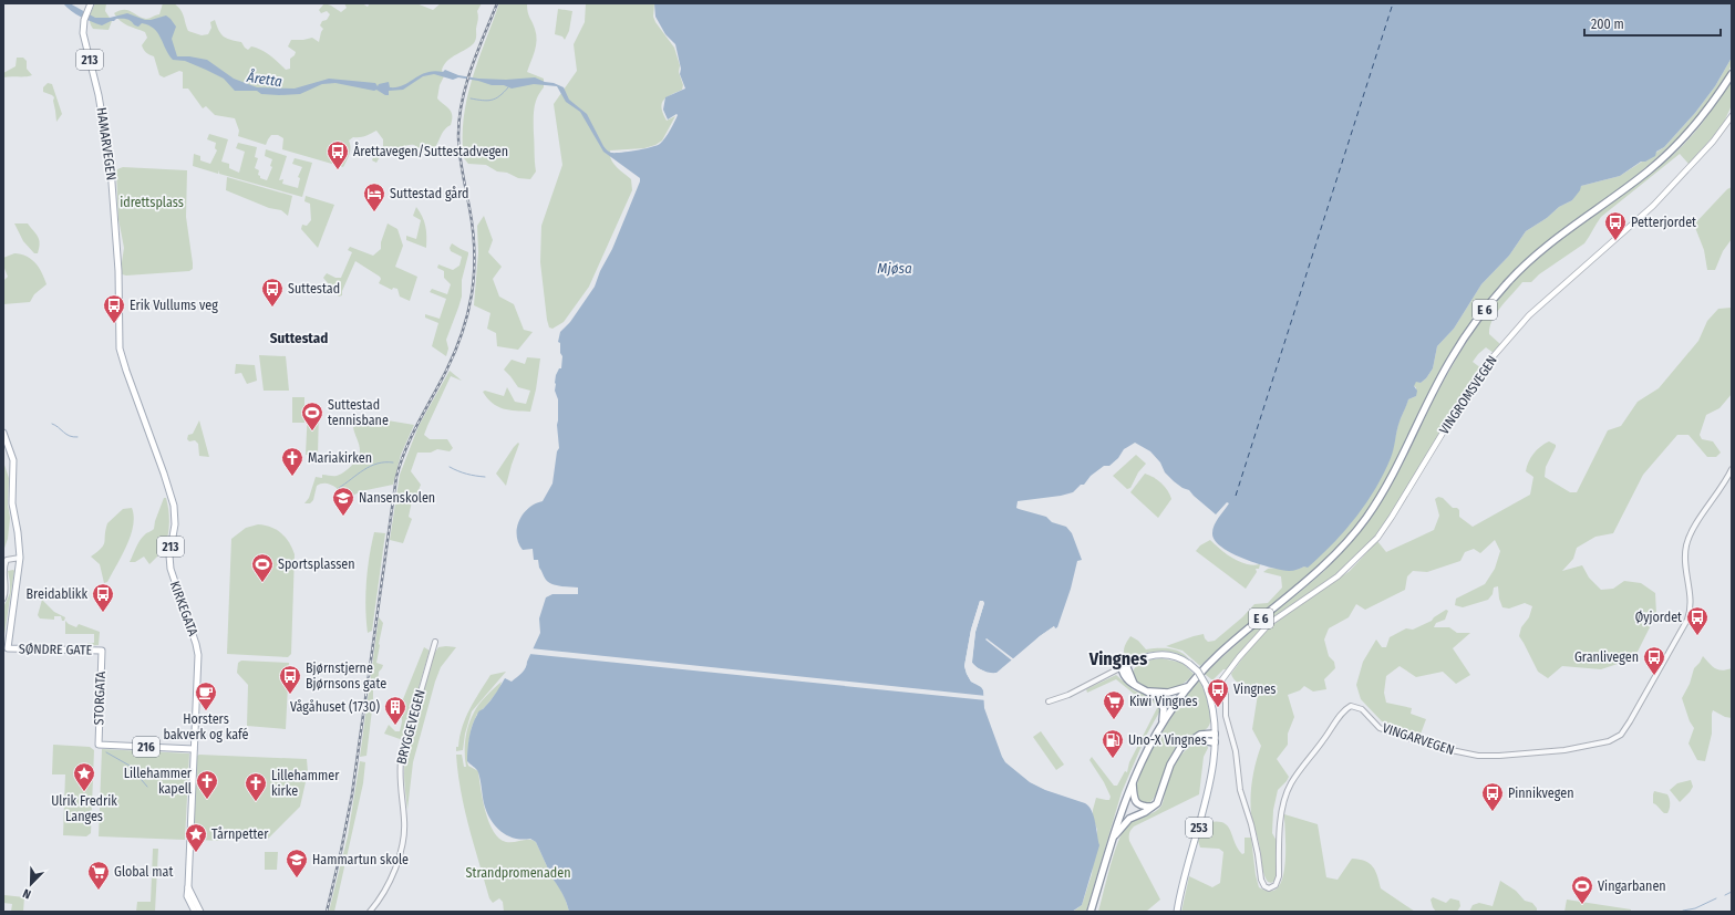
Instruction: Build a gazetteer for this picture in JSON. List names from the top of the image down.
{
  "streets": {
    "highway": ["E 6"],
    "main road": [
      "213",
      "HAMARVEGEN",
      "VINGROMSVEGEN",
      "KIRKEGATA",
      "SØNDRE GATE",
      "STORGATA",
      "216",
      "253"
    ],
    "street": ["BRYGGEVEGEN", "VINGARVEGEN"]
  },
  "crossings": [
    ["213", "KIRKEGATA"],
    ["HAMARVEGEN", "KIRKEGATA"],
    ["VINGROMSVEGEN", "VINGARVEGEN"],
    ["VINGROMSVEGEN", "253"],
    ["KIRKEGATA", "STORGATA"],
    ["SØNDRE GATE", "STORGATA"],
    ["SØNDRE GATE", "216"]
  ],
  "districts": ["Suttestad", "Vingnes"],
  "water": ["Åretta", "Mjøsa"],
  "parks": ["idrettsplass", "Strandpromenaden"],
  "places": {
    "bus stop": [
      "Årettavegen/Suttestadvegen",
      "Petterjordet",
      "Suttestad",
      "Erik Vullums veg",
      "Breidablikk",
      "Øyjordet",
      "Granlivegen",
      "Bjørnstjerne Bjørnsons gate",
      "Vingnes",
      "Pinnikvegen"
    ],
    "hotel": ["Suttestad gård"],
    "sports": ["Suttestad tennisbane", "Sportsplassen", "Vingarbanen"],
    "church": ["Mariakirken", "Lillehammer kapell", "Lillehammer kirke"],
    "school or university": ["Nansenskolen", "Hammartun skole"],
    "cafe": ["Horsters bakverk og kafé"],
    "supermarket": ["Kiwi Vingnes", "Global mat"],
    "building": ["Vågåhuset (1730)"],
    "fuel station": ["Uno-X Vingnes"],
    "place": ["Ulrik Fredrik Langes", "Tårnpetter"]
  },
  "scale_bar": "200 m",
  "north": "bottom left"
}
